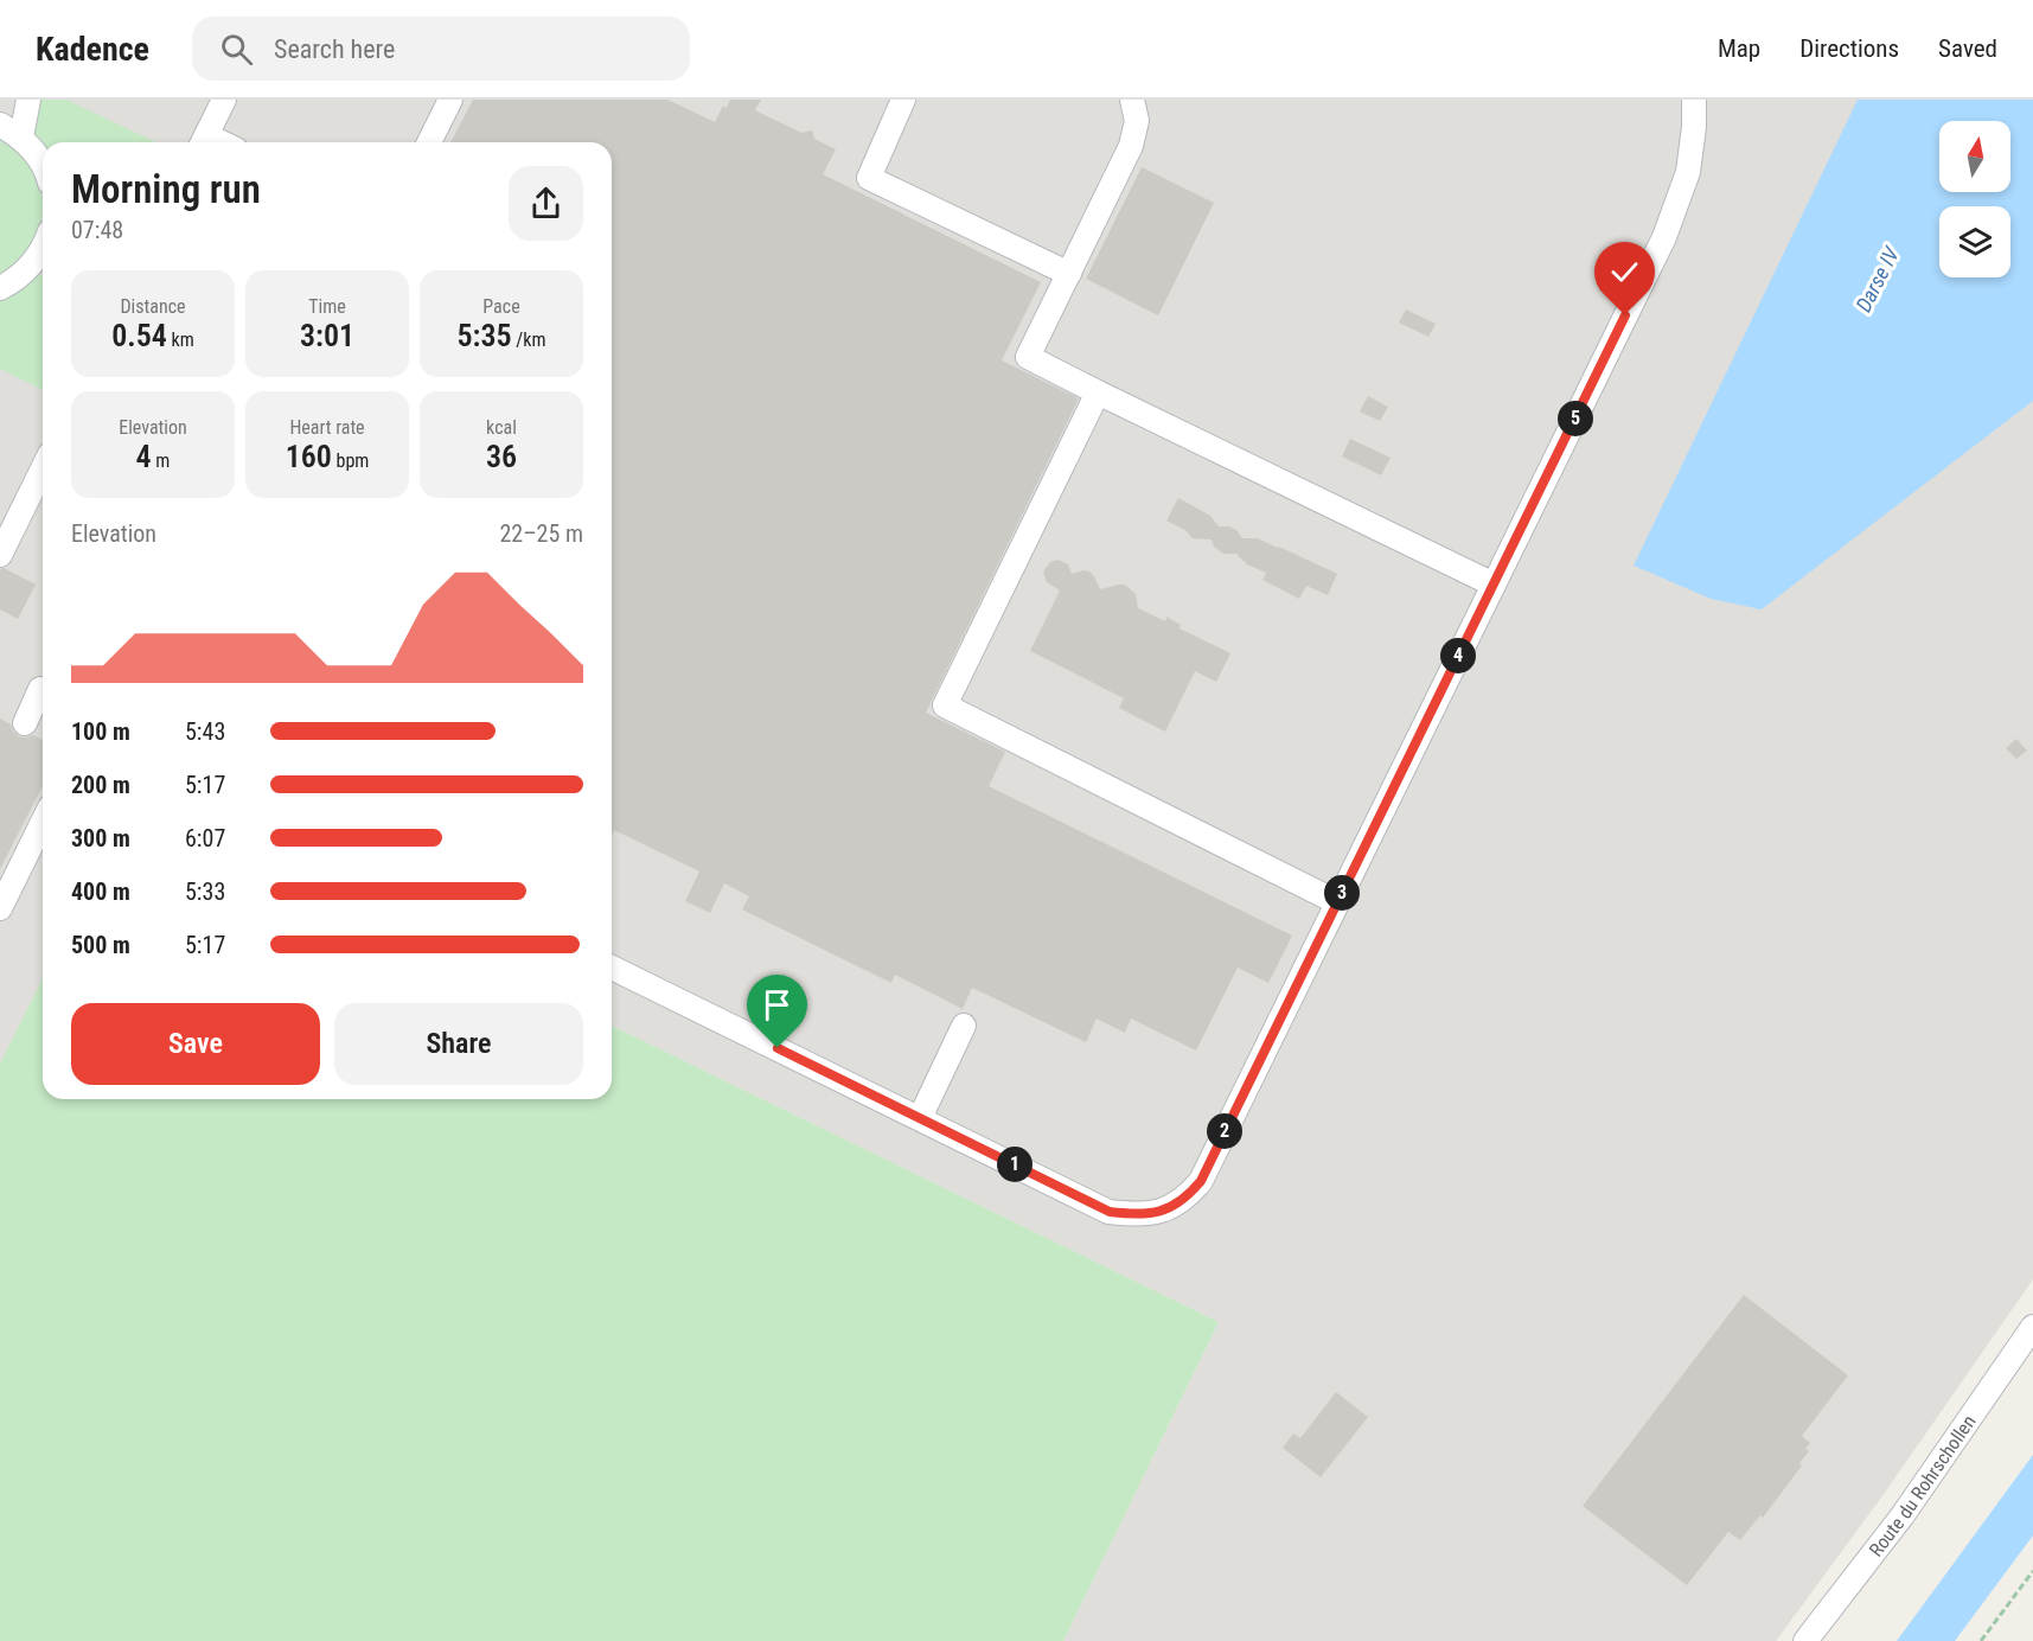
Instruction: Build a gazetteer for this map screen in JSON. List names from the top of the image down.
{
  "streets": {
    "street": ["Route du Rohrschollen"]
  },
  "water": ["Darse IV"],
  "north": "top",
  "page": {
    "header": "Kadence",
    "search": "Search here",
    "nav": ["Map", "Directions", "Saved"],
    "heading": ["Morning run", "07:48"],
    "stats": [
      ["Distance", "0.54 km"],
      ["Time", "3:01"],
      ["Pace", "5:35 /km"],
      ["Elevation", "4 m"],
      ["Heart rate", "160 bpm"],
      ["kcal", "36"]
    ],
    "pins": [
      "5",
      "4",
      "3",
      "2",
      "1"
    ],
    "chart": ["Elevation", "22–25 m"],
    "list": [
      {
        "name": "100 m",
        "note": "5:43"
      },
      {
        "name": "200 m",
        "note": "5:17"
      },
      {
        "name": "300 m",
        "note": "6:07"
      },
      {
        "name": "400 m",
        "note": "5:33"
      },
      {
        "name": "500 m",
        "note": "5:17"
      }
    ],
    "buttons": ["Save", "Share"]
  }
}
